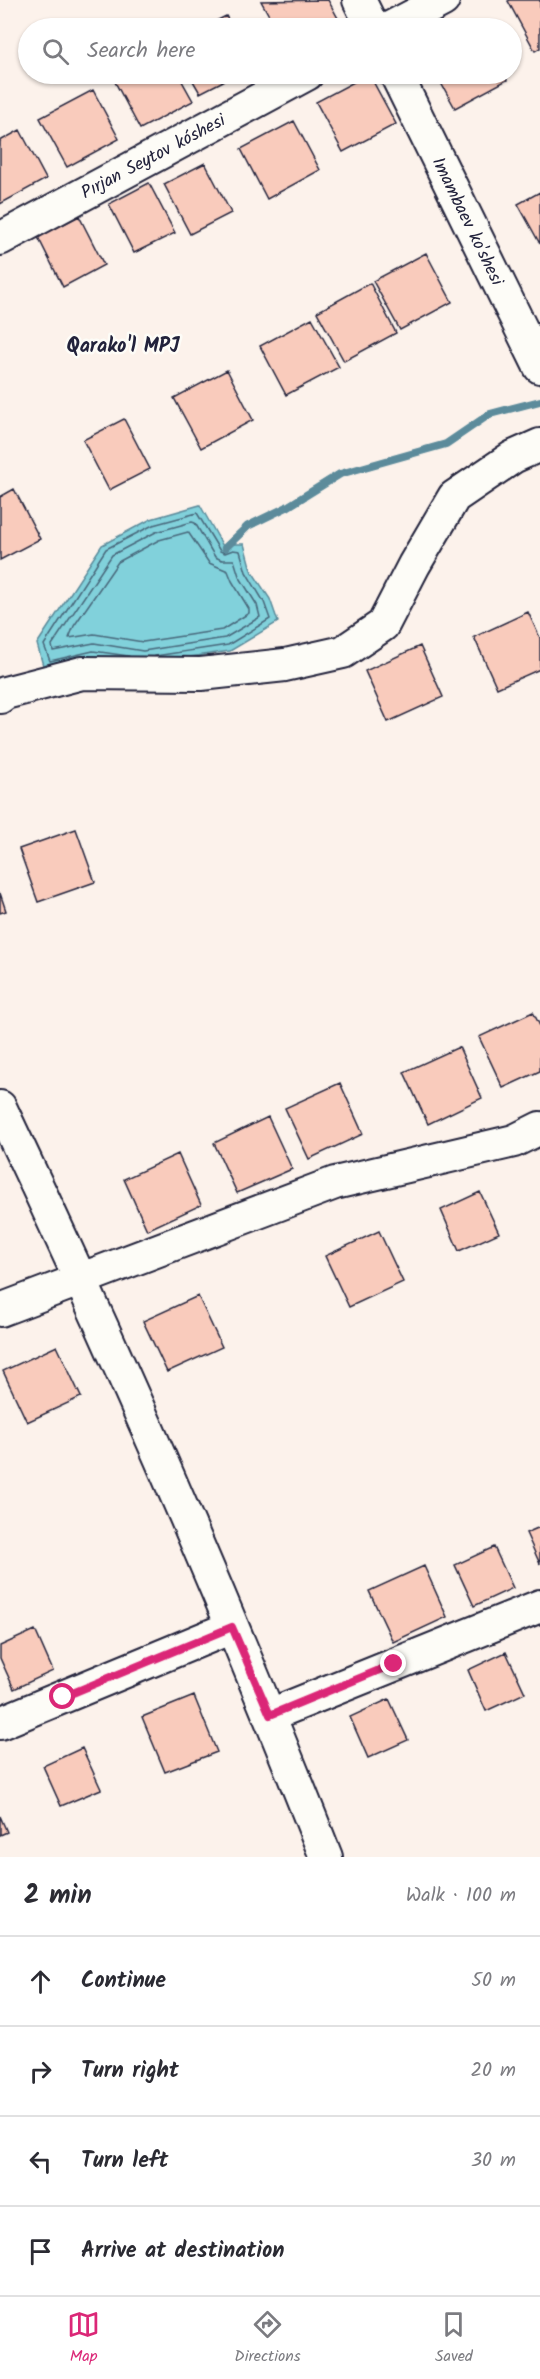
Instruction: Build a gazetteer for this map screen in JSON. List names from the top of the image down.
{
  "streets": {
    "street": ["Pırjan Seytov kóshesi", "Imambaev ko'shesi"]
  },
  "districts": ["Qarako'l MPJ"],
  "page": {
    "search": "Search here",
    "heading": ["2 min", "Walk · 100 m"],
    "list": [
      ["Continue", "50 m"],
      ["Turn right", "20 m"],
      ["Turn left", "30 m"],
      "Arrive at destination"
    ],
    "nav": ["Map", "Directions", "Saved"]
  }
}
